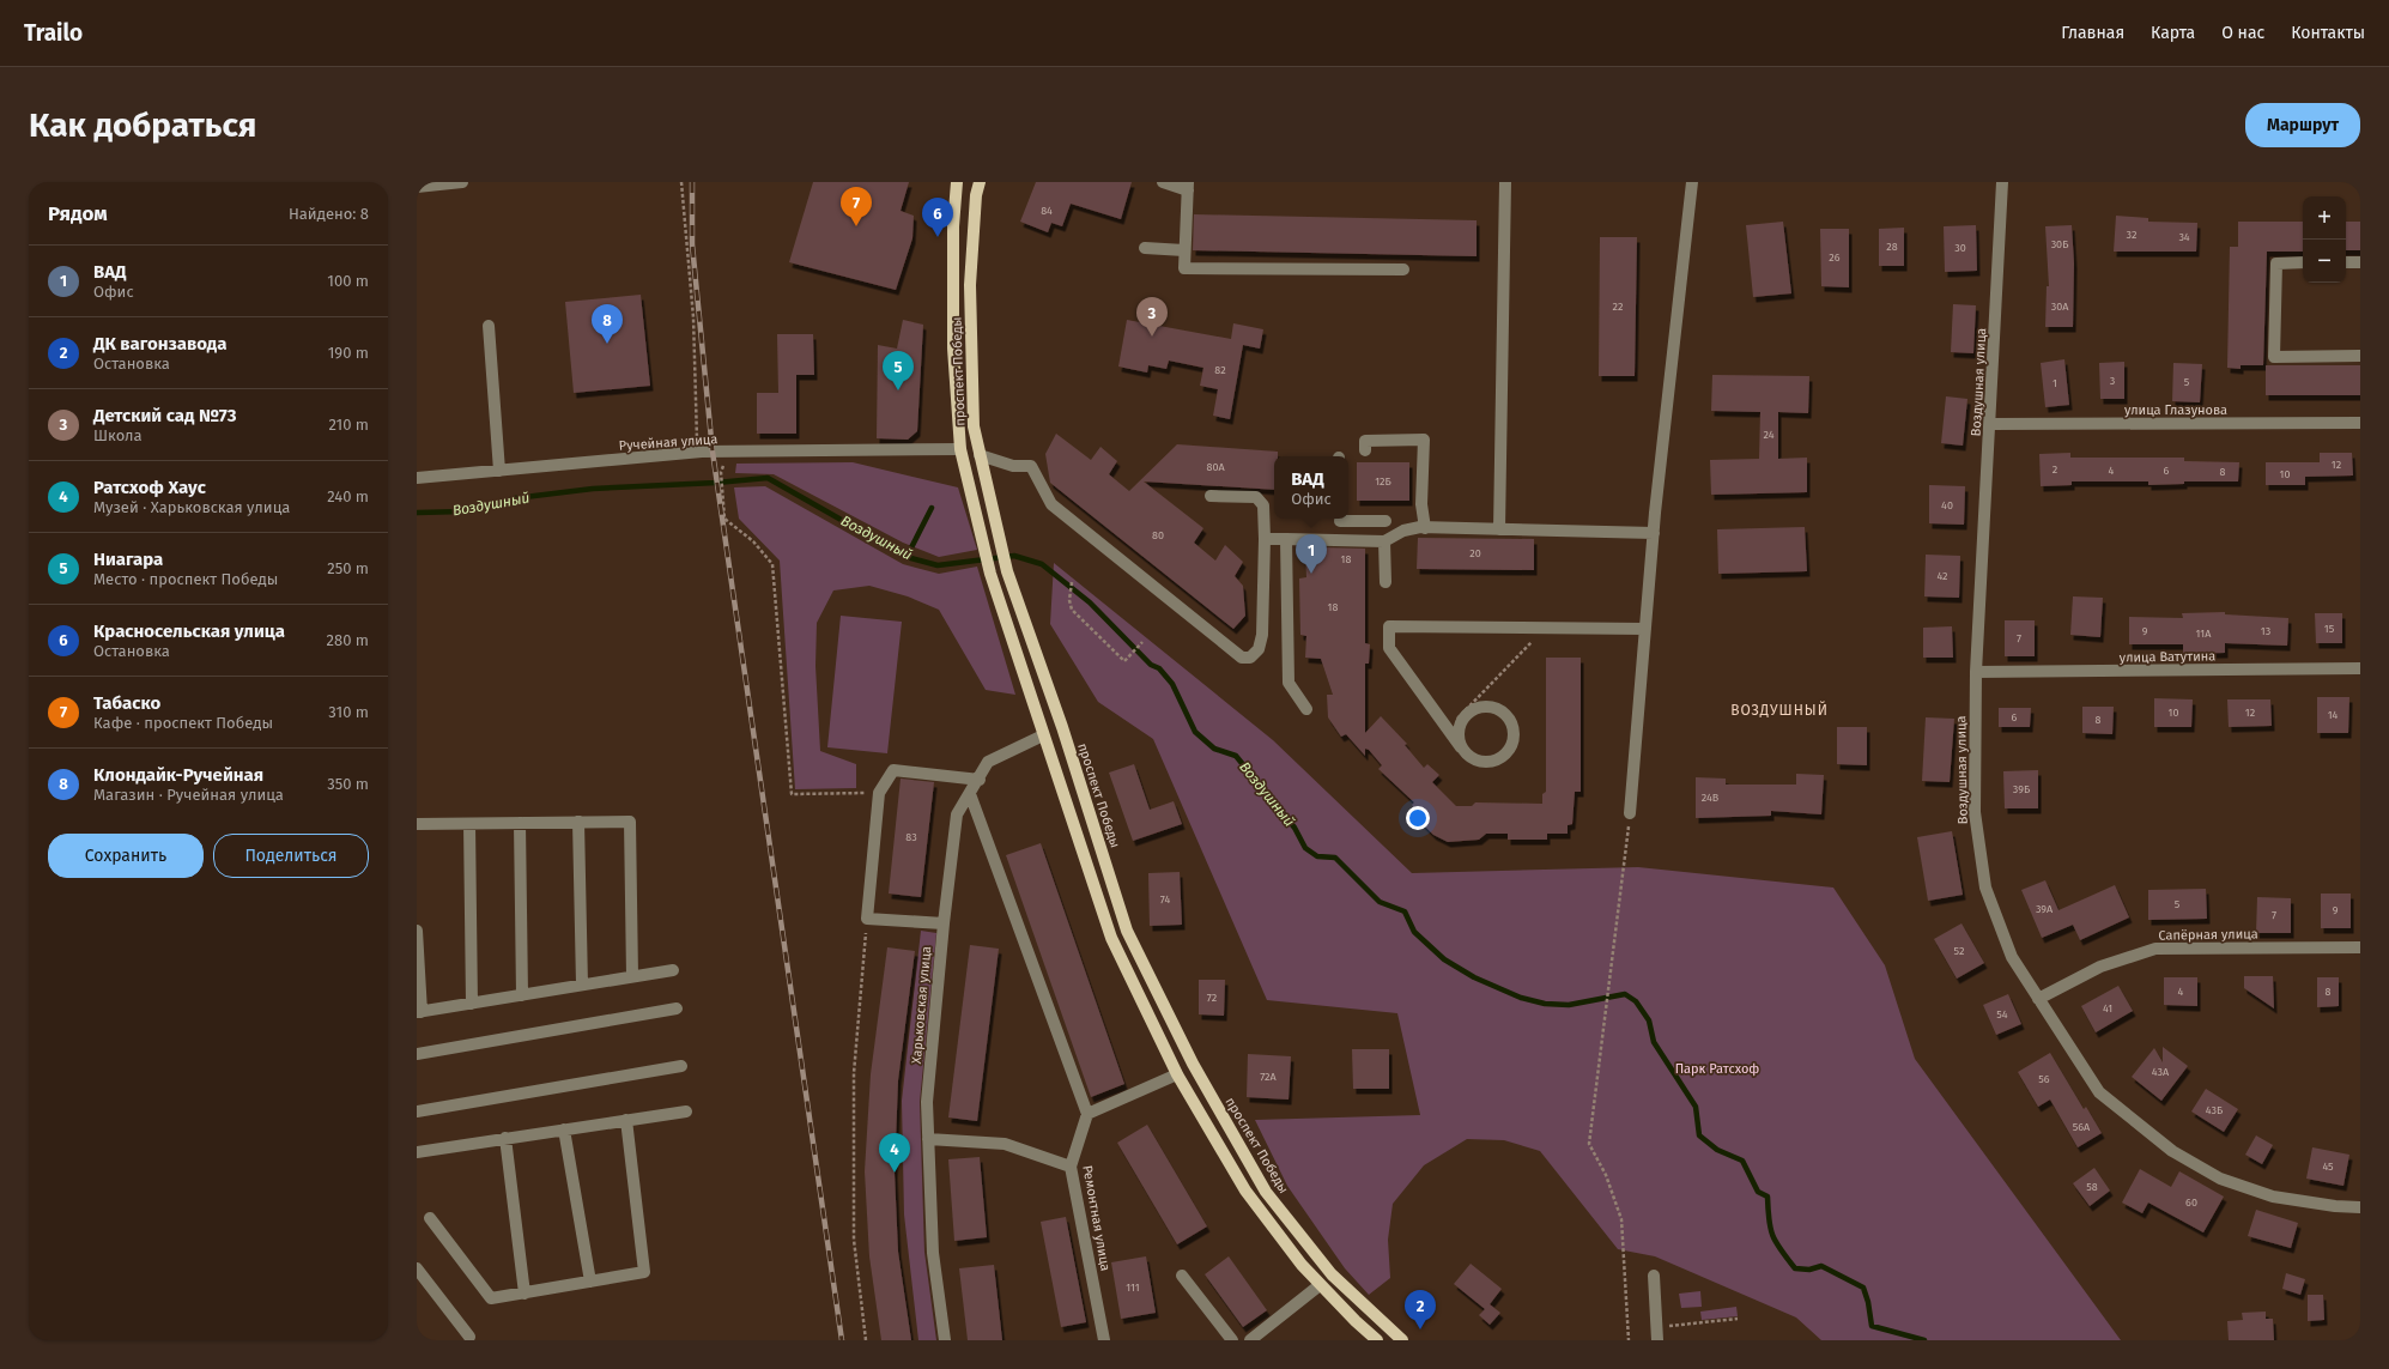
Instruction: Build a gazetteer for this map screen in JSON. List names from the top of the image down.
{
  "streets": {
    "main road": ["проспект Победы", "Ручейная улица", "Харьковская улица"],
    "street": [
      "Воздушная улица",
      "улица Глазунова",
      "улица Ватутина",
      "Сапёрная улица",
      "Ремонтная улица"
    ]
  },
  "crossings": [
    ["проспект Победы", "Ручейная улица"],
    ["проспект Победы", "Харьковская улица"],
    ["Воздушная улица", "улица Глазунова"],
    ["Воздушная улица", "улица Ватутина"],
    ["Воздушная улица", "Сапёрная улица"]
  ],
  "districts": ["ВОЗДУШНЫЙ"],
  "water": ["Воздушный"],
  "parks": ["Парк Ратсхоф"],
  "house_numbers": [
    "84",
    "32",
    "34",
    "30Б",
    "28",
    "30",
    "26",
    "22",
    "30А",
    "82",
    "3",
    "5",
    "1",
    "24",
    "12",
    "80А",
    "2",
    "4",
    "6",
    "8",
    "10",
    "12Б",
    "40",
    "80",
    "20",
    "18",
    "42",
    "18",
    "15",
    "9",
    "13",
    "11А",
    "7",
    "10",
    "12",
    "14",
    "6",
    "8",
    "39Б",
    "24В",
    "83",
    "74",
    "5",
    "39А",
    "9",
    "7",
    "52",
    "4",
    "8",
    "72",
    "41",
    "54",
    "43А",
    "72А",
    "56",
    "43Б",
    "56А",
    "45",
    "58",
    "60",
    "111"
  ],
  "page": {
    "header": "Trailo",
    "nav": [
      "Главная",
      "Карта",
      "О нас",
      "Контакты"
    ],
    "buttons": [
      "Маршрут",
      ["Сохранить", "Поделиться"]
    ],
    "title": "Как добраться",
    "heading": ["Рядом", "Найдено: 8"],
    "pins": [
      "7",
      "6",
      "3",
      "8",
      "5",
      "1",
      "4",
      "2"
    ],
    "map_buttons": ["+", "−"],
    "list": [
      {
        "mark": "1",
        "name": "ВАД",
        "note": "Офис",
        "value": "100 m"
      },
      {
        "mark": "2",
        "name": "ДК вагонзавода",
        "note": "Остановка",
        "value": "190 m"
      },
      {
        "mark": "3",
        "name": "Детский сад №73",
        "note": "Школа",
        "value": "210 m"
      },
      {
        "mark": "4",
        "name": "Ратсхоф Хаус",
        "note": "Музей · Харьковская улица",
        "value": "240 m"
      },
      {
        "mark": "5",
        "name": "Ниагара",
        "note": "Место · проспект Победы",
        "value": "250 m"
      },
      {
        "mark": "6",
        "name": "Красносельская улица",
        "note": "Остановка",
        "value": "280 m"
      },
      {
        "mark": "7",
        "name": "Табаско",
        "note": "Кафе · проспект Победы",
        "value": "310 m"
      },
      {
        "mark": "8",
        "name": "Клондайк-Ручейная",
        "note": "Магазин · Ручейная улица",
        "value": "350 m"
      }
    ],
    "popup": ["ВАД", "Офис"]
  }
}
